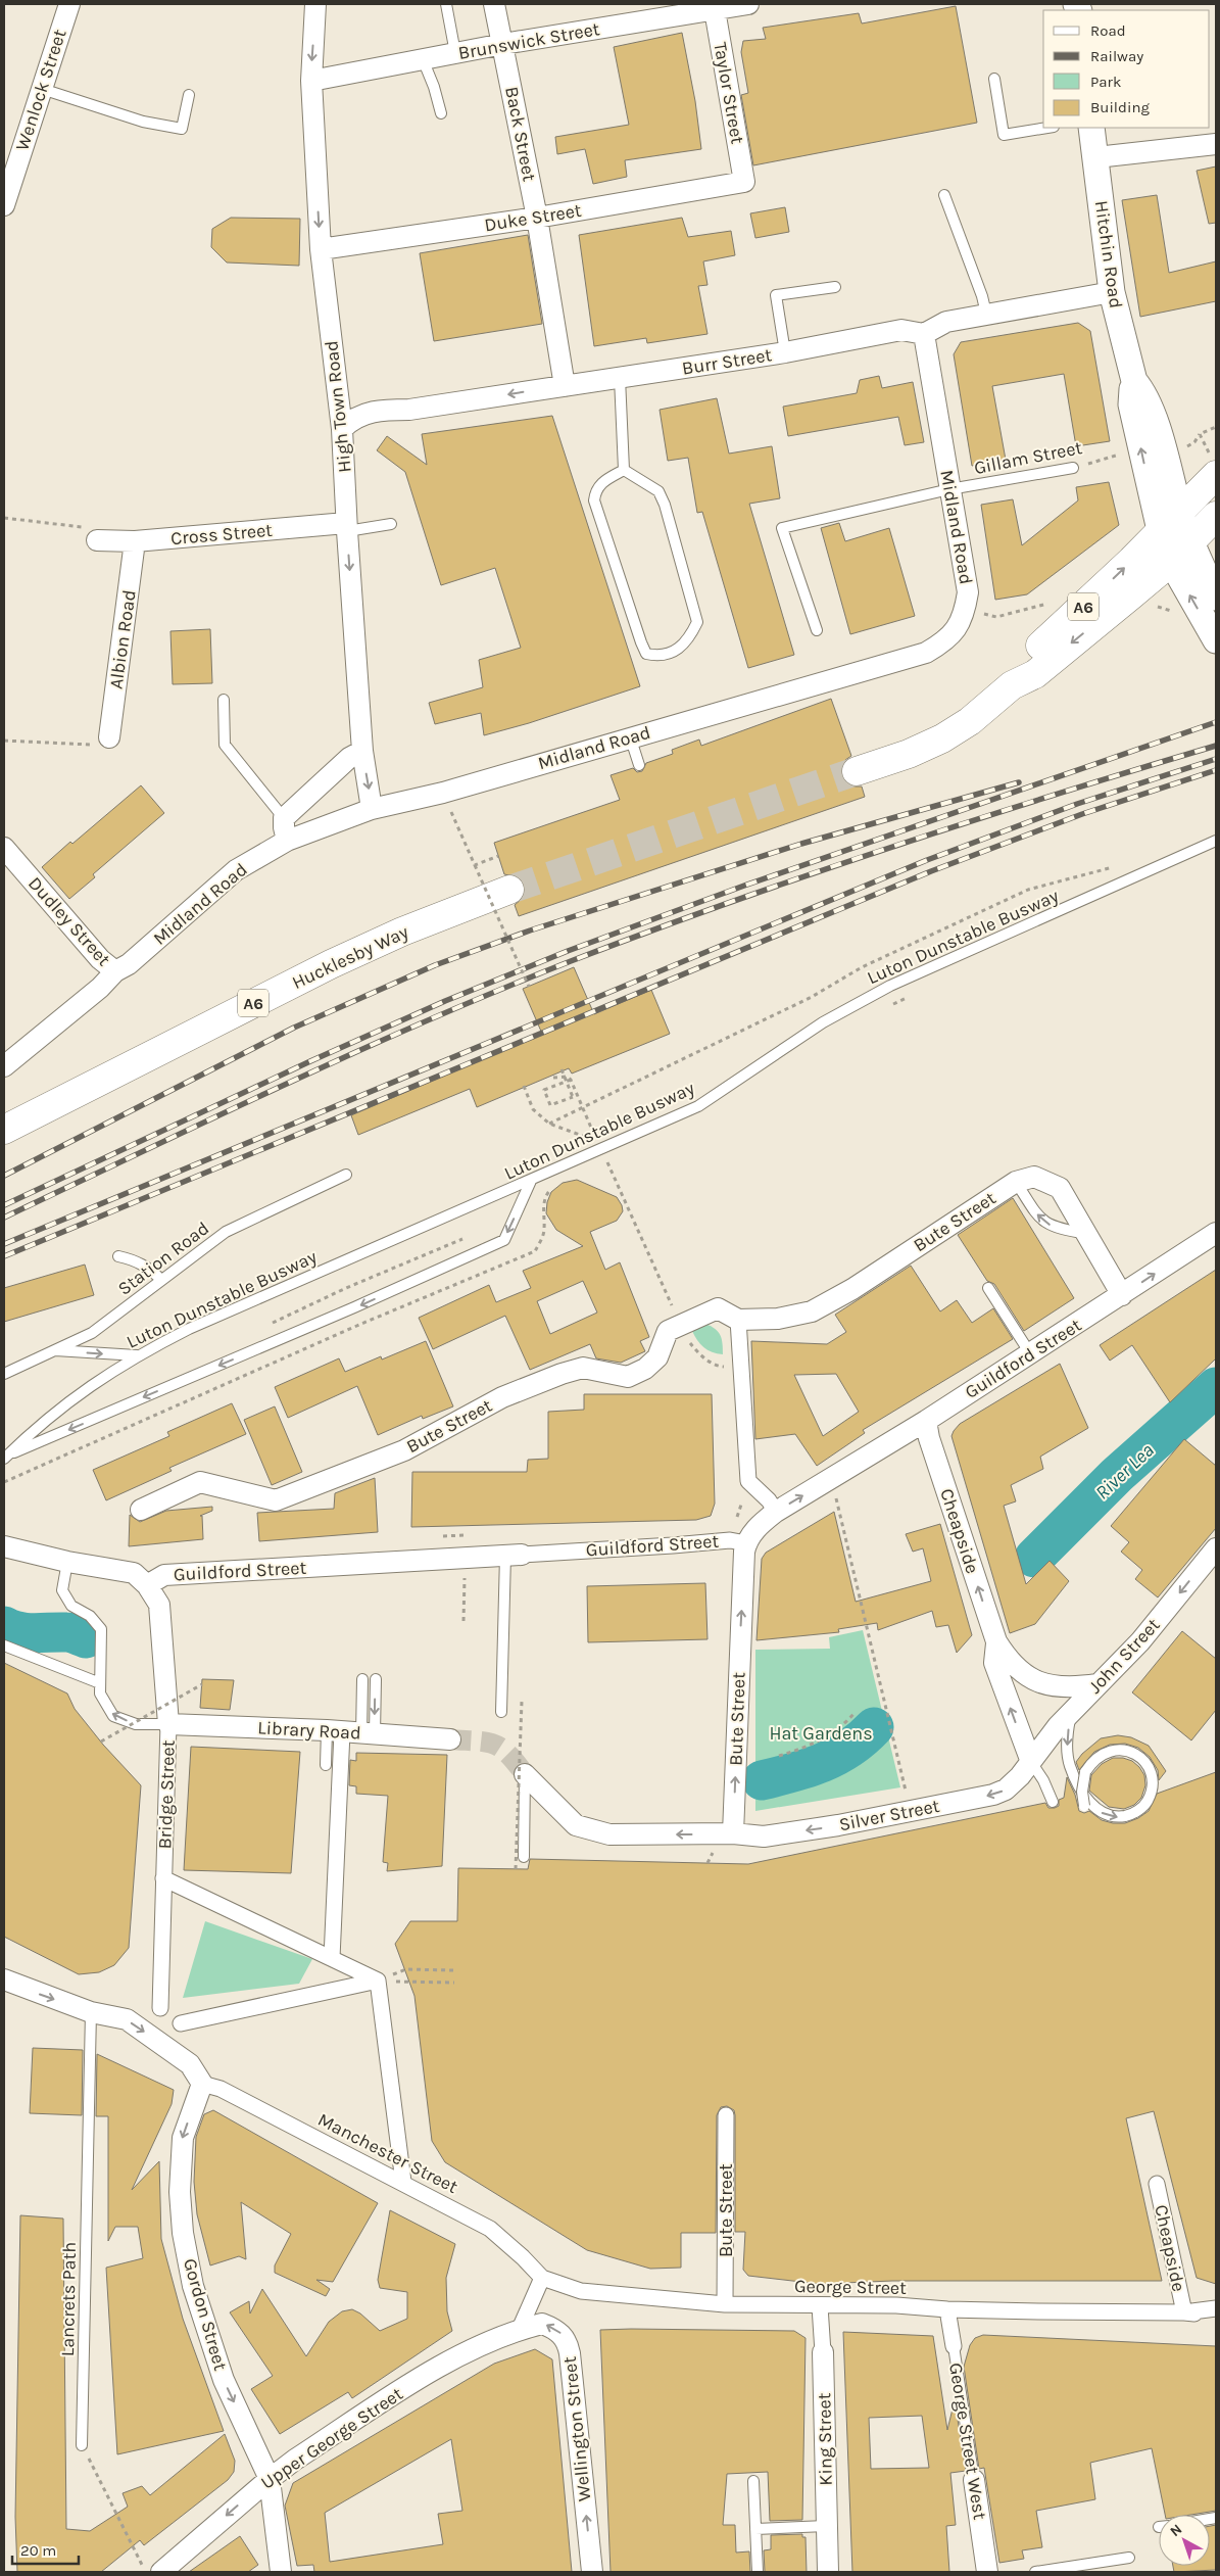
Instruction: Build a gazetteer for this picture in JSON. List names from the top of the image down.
{
  "streets": {
    "highway": ["A6", "Hucklesby Way"],
    "street": [
      "Brunswick Street",
      "Wenlock Street",
      "Taylor Street",
      "Back Street",
      "Duke Street",
      "Hitchin Road",
      "Burr Street",
      "High Town Road",
      "Midland Road",
      "Cross Street",
      "Albion Road",
      "Dudley Street",
      "Bute Street",
      "Guildford Street",
      "Cheapside",
      "John Street",
      "Library Road",
      "Bridge Street",
      "Silver Street",
      "Manchester Street",
      "George Street",
      "Gordon Street",
      "Wellington Street",
      "Upper George Street",
      "King Street",
      "George Street West"
    ],
    "lane": [
      "Gillam Street",
      "Luton Dunstable Busway",
      "Station Road",
      "Lancrets Path"
    ]
  },
  "crossings": [
    ["Brunswick Street", "Taylor Street"],
    ["Brunswick Street", "Back Street"],
    ["Brunswick Street", "High Town Road"],
    ["Taylor Street", "Duke Street"],
    ["Back Street", "Duke Street"],
    ["Back Street", "Burr Street"],
    ["Duke Street", "High Town Road"],
    ["Hitchin Road", "Gillam Street"],
    ["Hitchin Road", "A6"],
    ["Burr Street", "High Town Road"],
    ["Burr Street", "Midland Road"],
    ["High Town Road", "Midland Road"],
    ["High Town Road", "Cross Street"],
    ["Gillam Street", "Midland Road"],
    ["Midland Road", "Dudley Street"],
    ["Cross Street", "Albion Road"],
    ["Bute Street", "Guildford Street"],
    ["Bute Street", "Silver Street"],
    ["Bute Street", "George Street"],
    ["Guildford Street", "Cheapside"],
    ["Guildford Street", "Bridge Street"],
    ["Cheapside", "George Street"],
    ["John Street", "Silver Street"],
    ["Library Road", "Bridge Street"],
    ["Manchester Street", "George Street"],
    ["Manchester Street", "Gordon Street"],
    ["George Street", "King Street"],
    ["George Street", "George Street West"],
    ["Gordon Street", "Upper George Street"],
    ["Wellington Street", "Upper George Street"]
  ],
  "one_way": [
    "Burr Street",
    "High Town Road",
    "Cheapside",
    "John Street",
    "Silver Street",
    "Gordon Street",
    "Wellington Street"
  ],
  "water": ["River Lea"],
  "parks": ["Hat Gardens"],
  "legend": [
    "Road",
    "Railway",
    "Park",
    "Building"
  ],
  "scale_bar": "20 m",
  "north": "top left"
}
